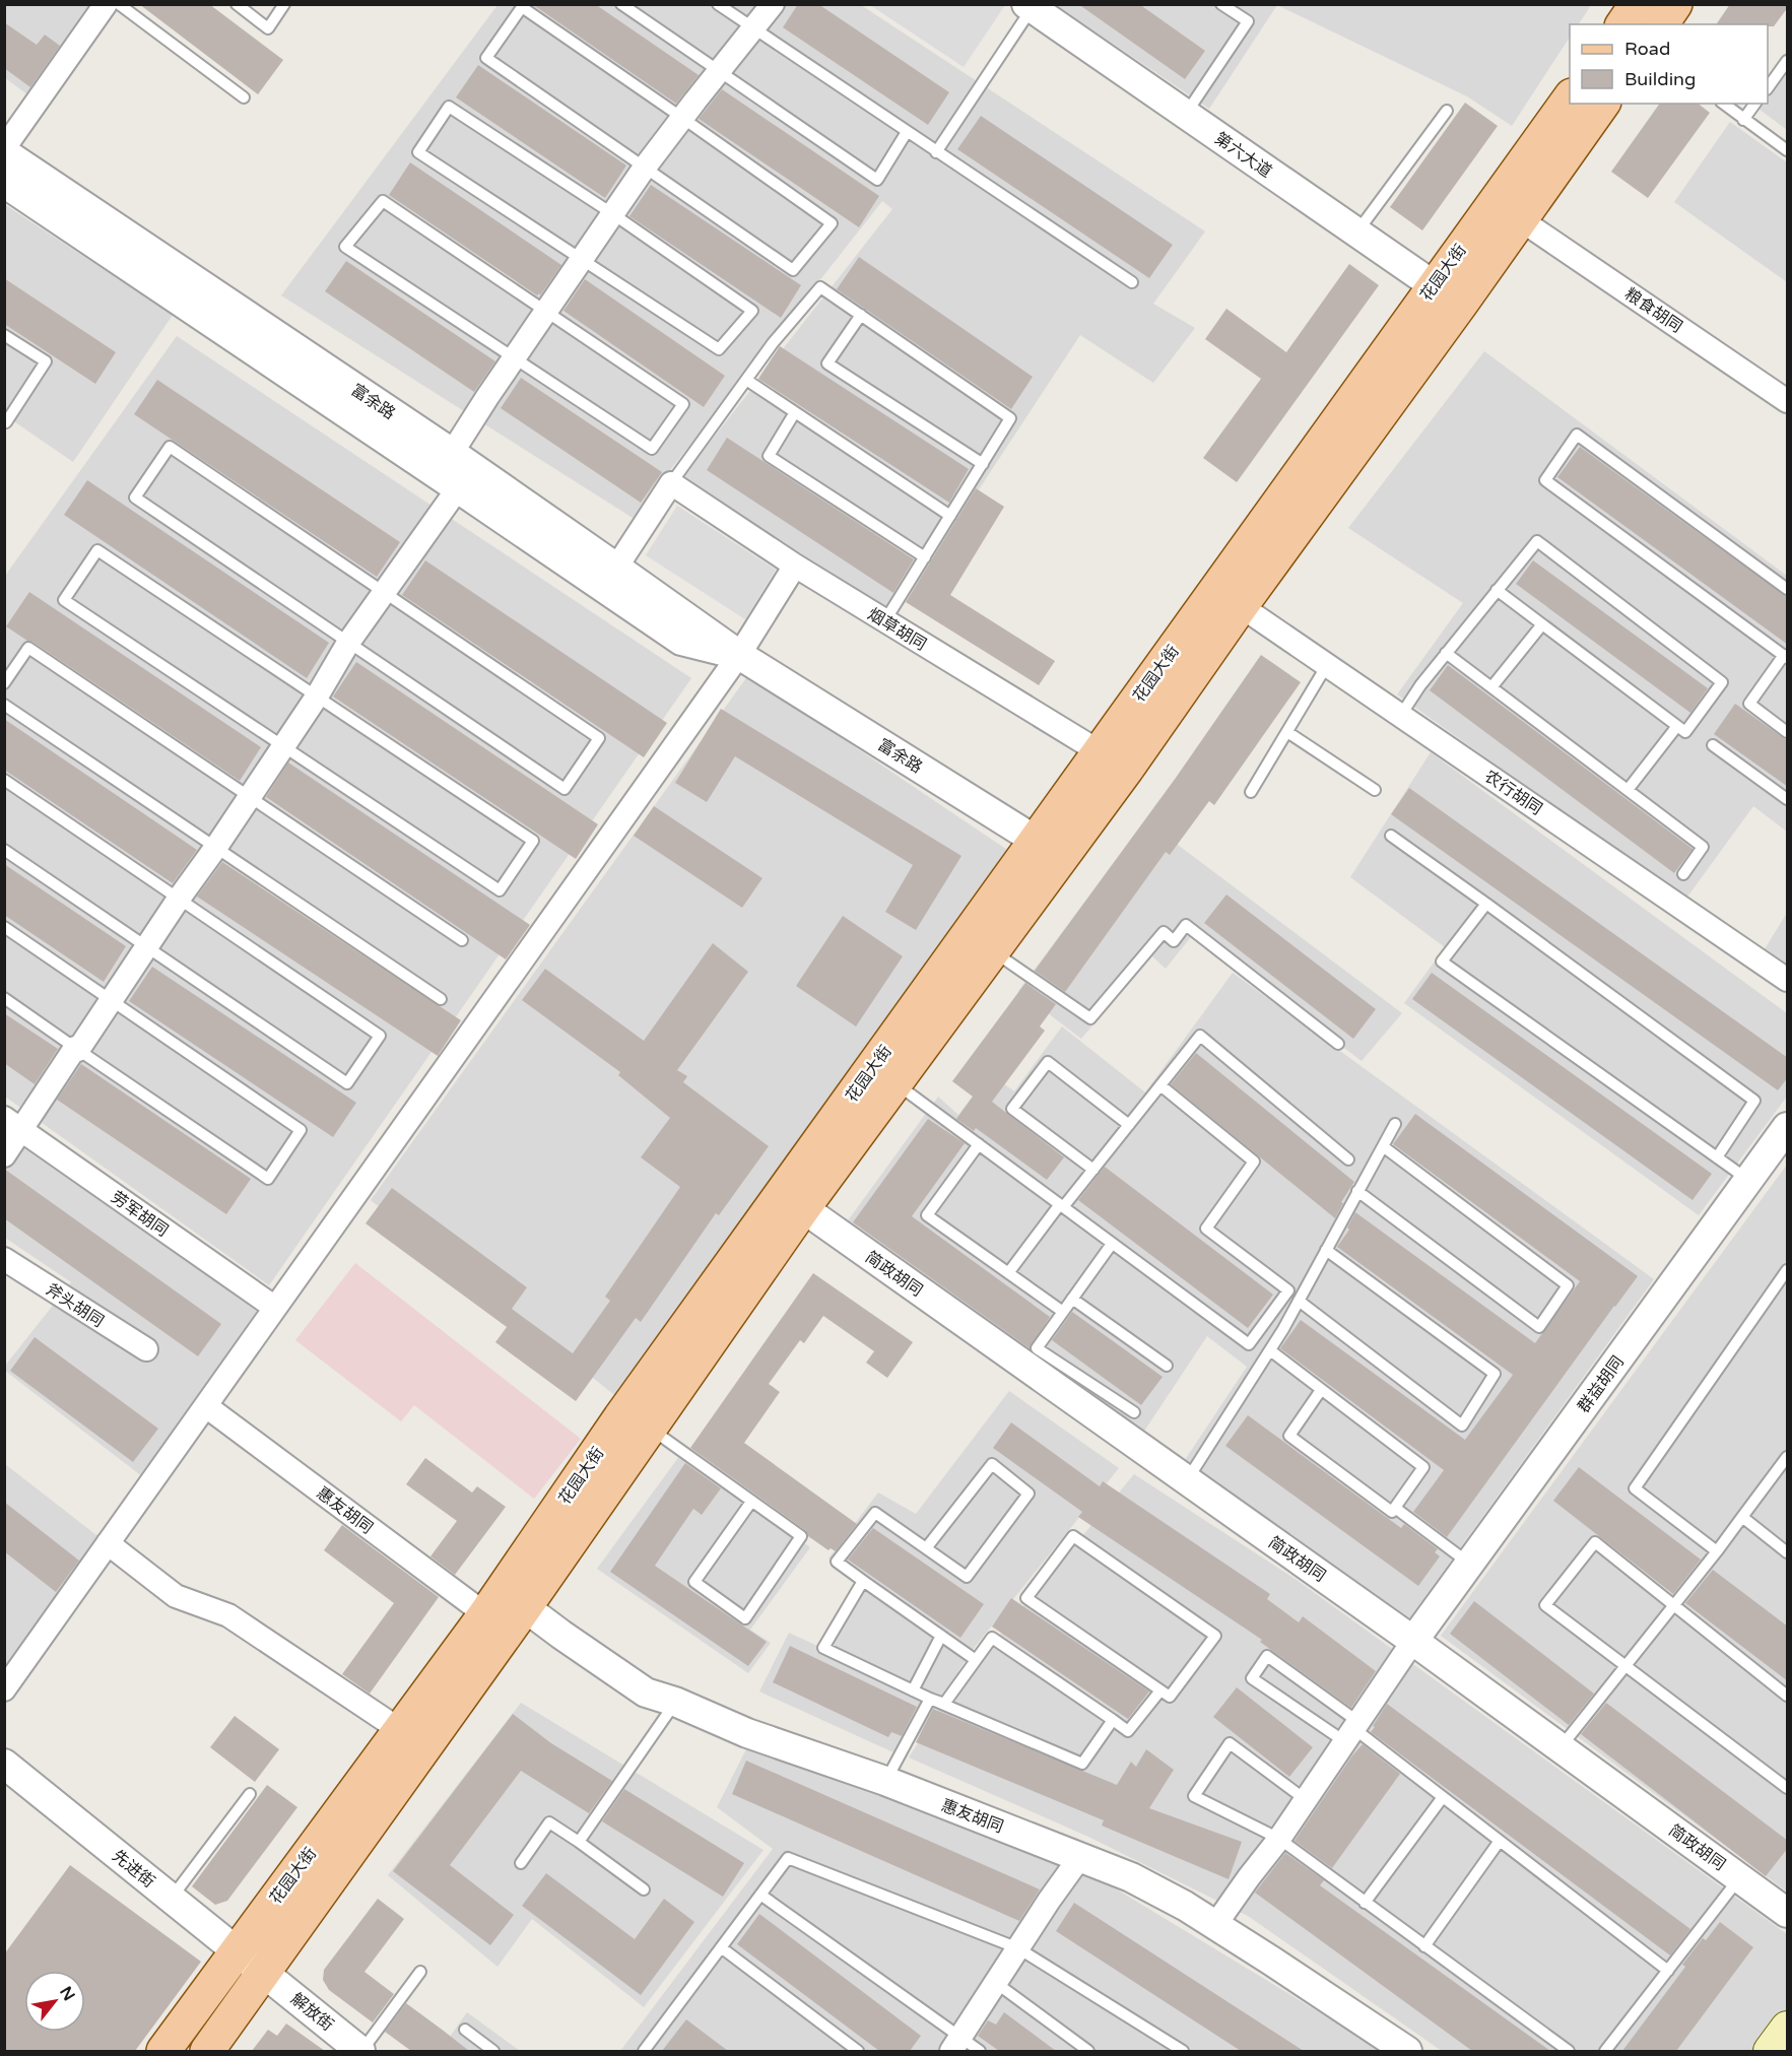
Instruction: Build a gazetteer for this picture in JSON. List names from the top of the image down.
{
  "streets": {
    "main road": ["花园大街"],
    "street": [
      "第六大道",
      "粮食胡同",
      "富余路",
      "烟草胡同",
      "农行胡同",
      "劳军胡同",
      "简政胡同",
      "斧头胡同",
      "群益胡同",
      "惠友胡同",
      "先进街",
      "解放街"
    ]
  },
  "crossings": [
    ["第六大道", "花园大街"],
    ["花园大街", "粮食胡同"],
    ["花园大街", "富余路"],
    ["花园大街", "烟草胡同"],
    ["花园大街", "农行胡同"],
    ["花园大街", "简政胡同"],
    ["花园大街", "惠友胡同"],
    ["花园大街", "先进街"],
    ["花园大街", "解放街"],
    ["简政胡同", "群益胡同"],
    ["先进街", "解放街"]
  ],
  "legend": ["Road", "Building"],
  "north": "top right"
}
